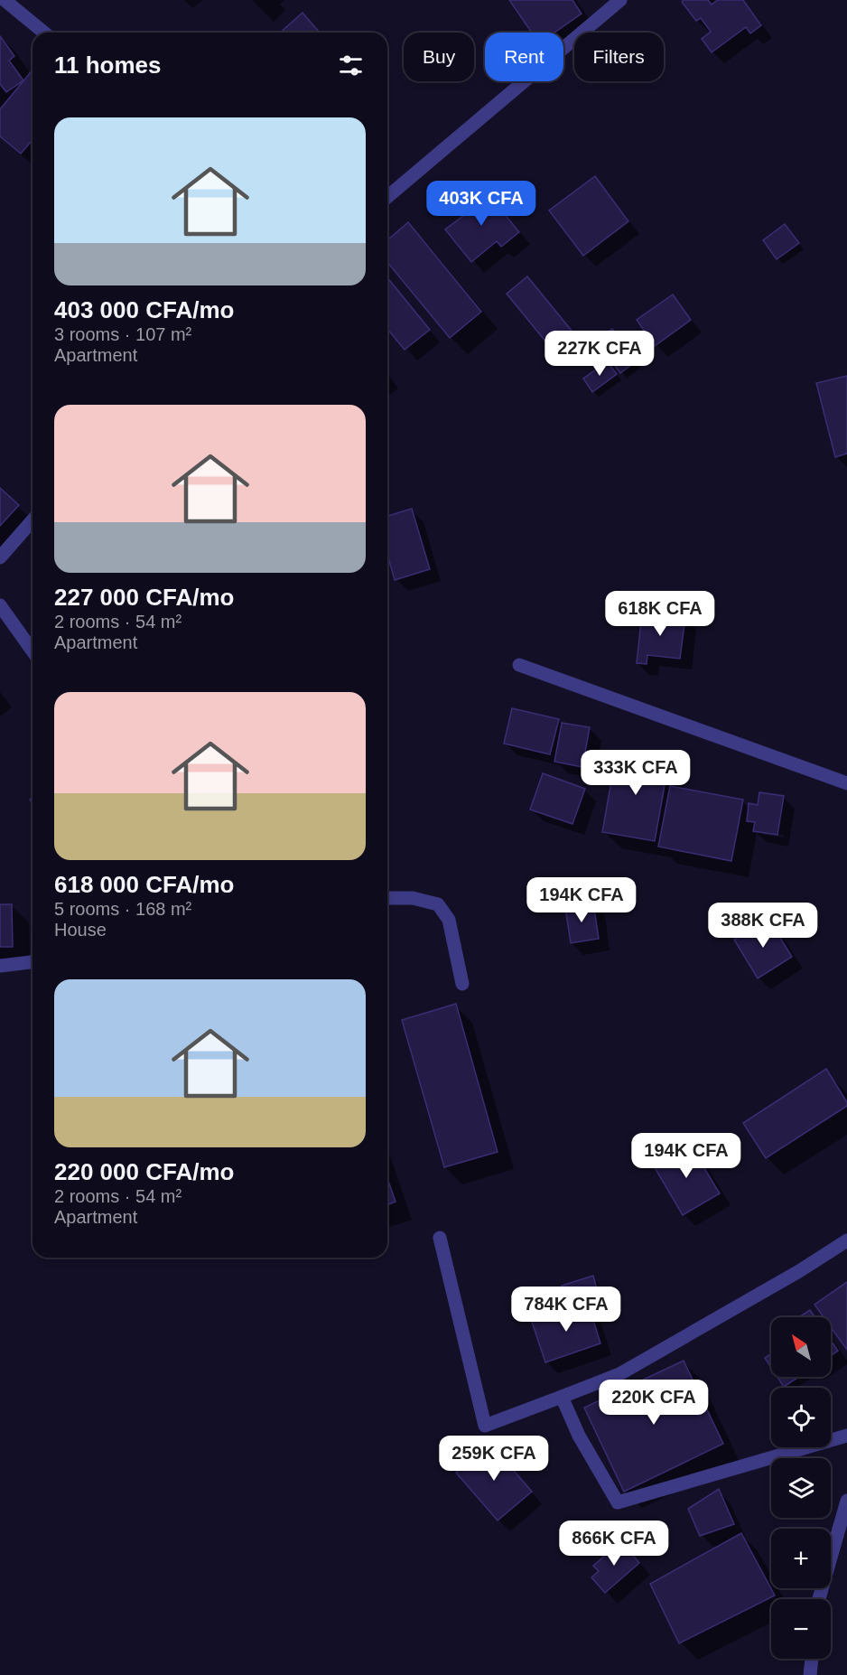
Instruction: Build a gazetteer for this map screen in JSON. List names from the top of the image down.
{
  "north": "top left",
  "page": {
    "chip": ["Buy", "Rent", "Filters"],
    "heading": "11 homes",
    "list": [
      {
        "name": "403 000 CFA/mo",
        "note": "3 rooms · 107 m² · Apartment"
      },
      {
        "name": "227 000 CFA/mo",
        "note": "2 rooms · 54 m² · Apartment"
      },
      {
        "name": "618 000 CFA/mo",
        "note": "5 rooms · 168 m² · House"
      },
      {
        "name": "220 000 CFA/mo",
        "note": "2 rooms · 54 m² · Apartment"
      }
    ],
    "price": [
      "403K CFA",
      "227K CFA",
      "618K CFA",
      "333K CFA",
      "194K CFA",
      "388K CFA",
      "194K CFA",
      "784K CFA",
      "220K CFA",
      "259K CFA",
      "866K CFA"
    ],
    "map_buttons": ["+", "−"]
  }
}
